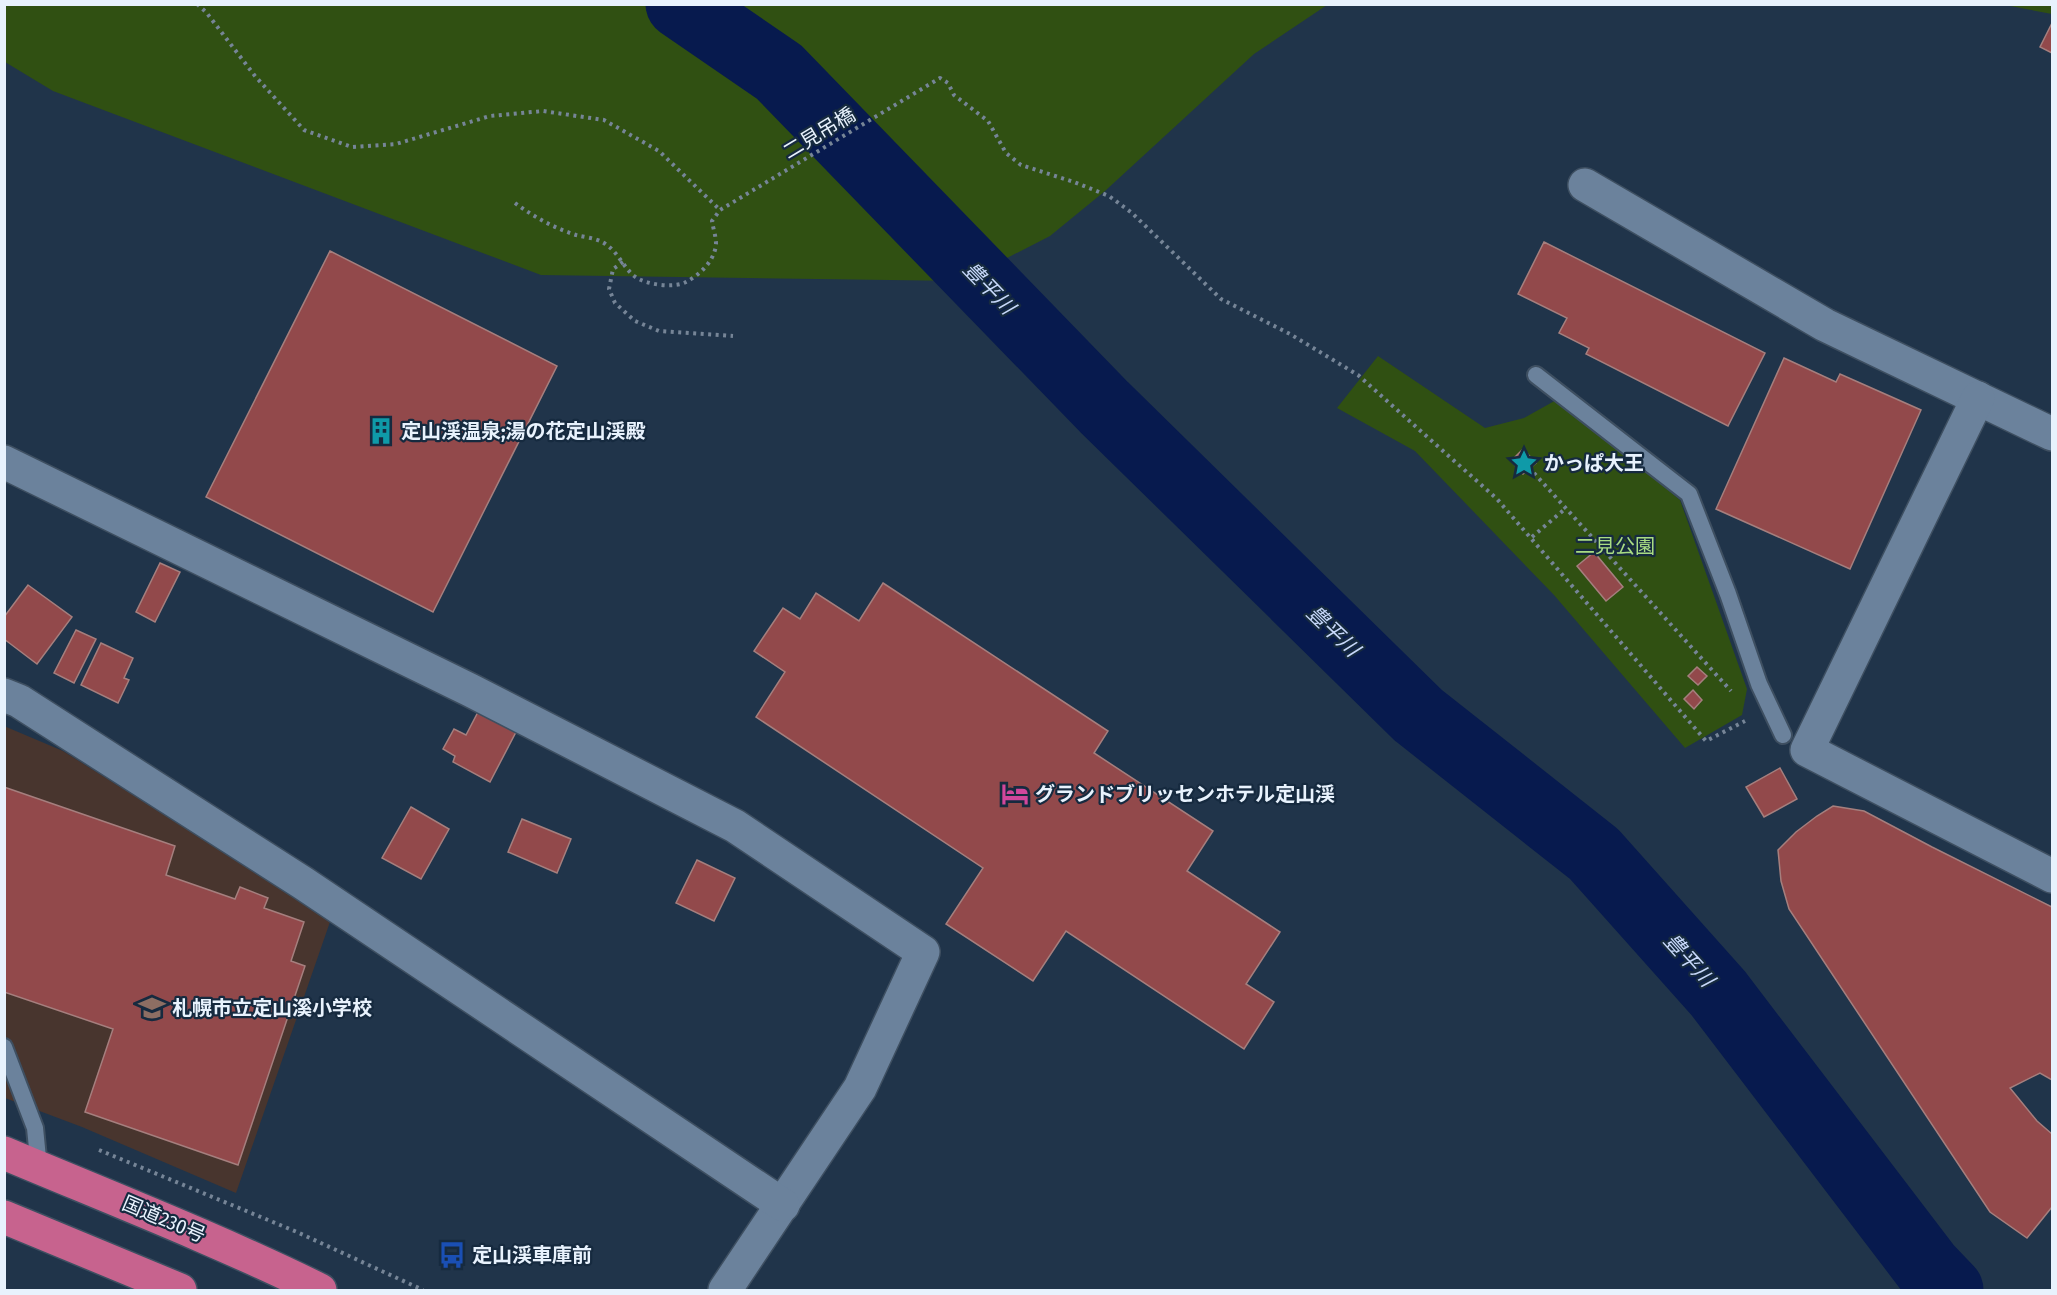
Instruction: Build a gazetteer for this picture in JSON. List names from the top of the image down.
{
  "streets": {
    "highway": ["国道230号"],
    "path": ["二見吊橋"]
  },
  "water": ["豊平川"],
  "parks": ["二見公園"],
  "places": {
    "building": ["定山渓温泉;湯の花定山渓殿"],
    "place": ["かっぱ大王"],
    "hotel": ["グランドブリッセンホテル定山渓"],
    "school or university": ["札幌市立定山溪小学校"],
    "bus stop": ["定山渓車庫前"]
  }
}
